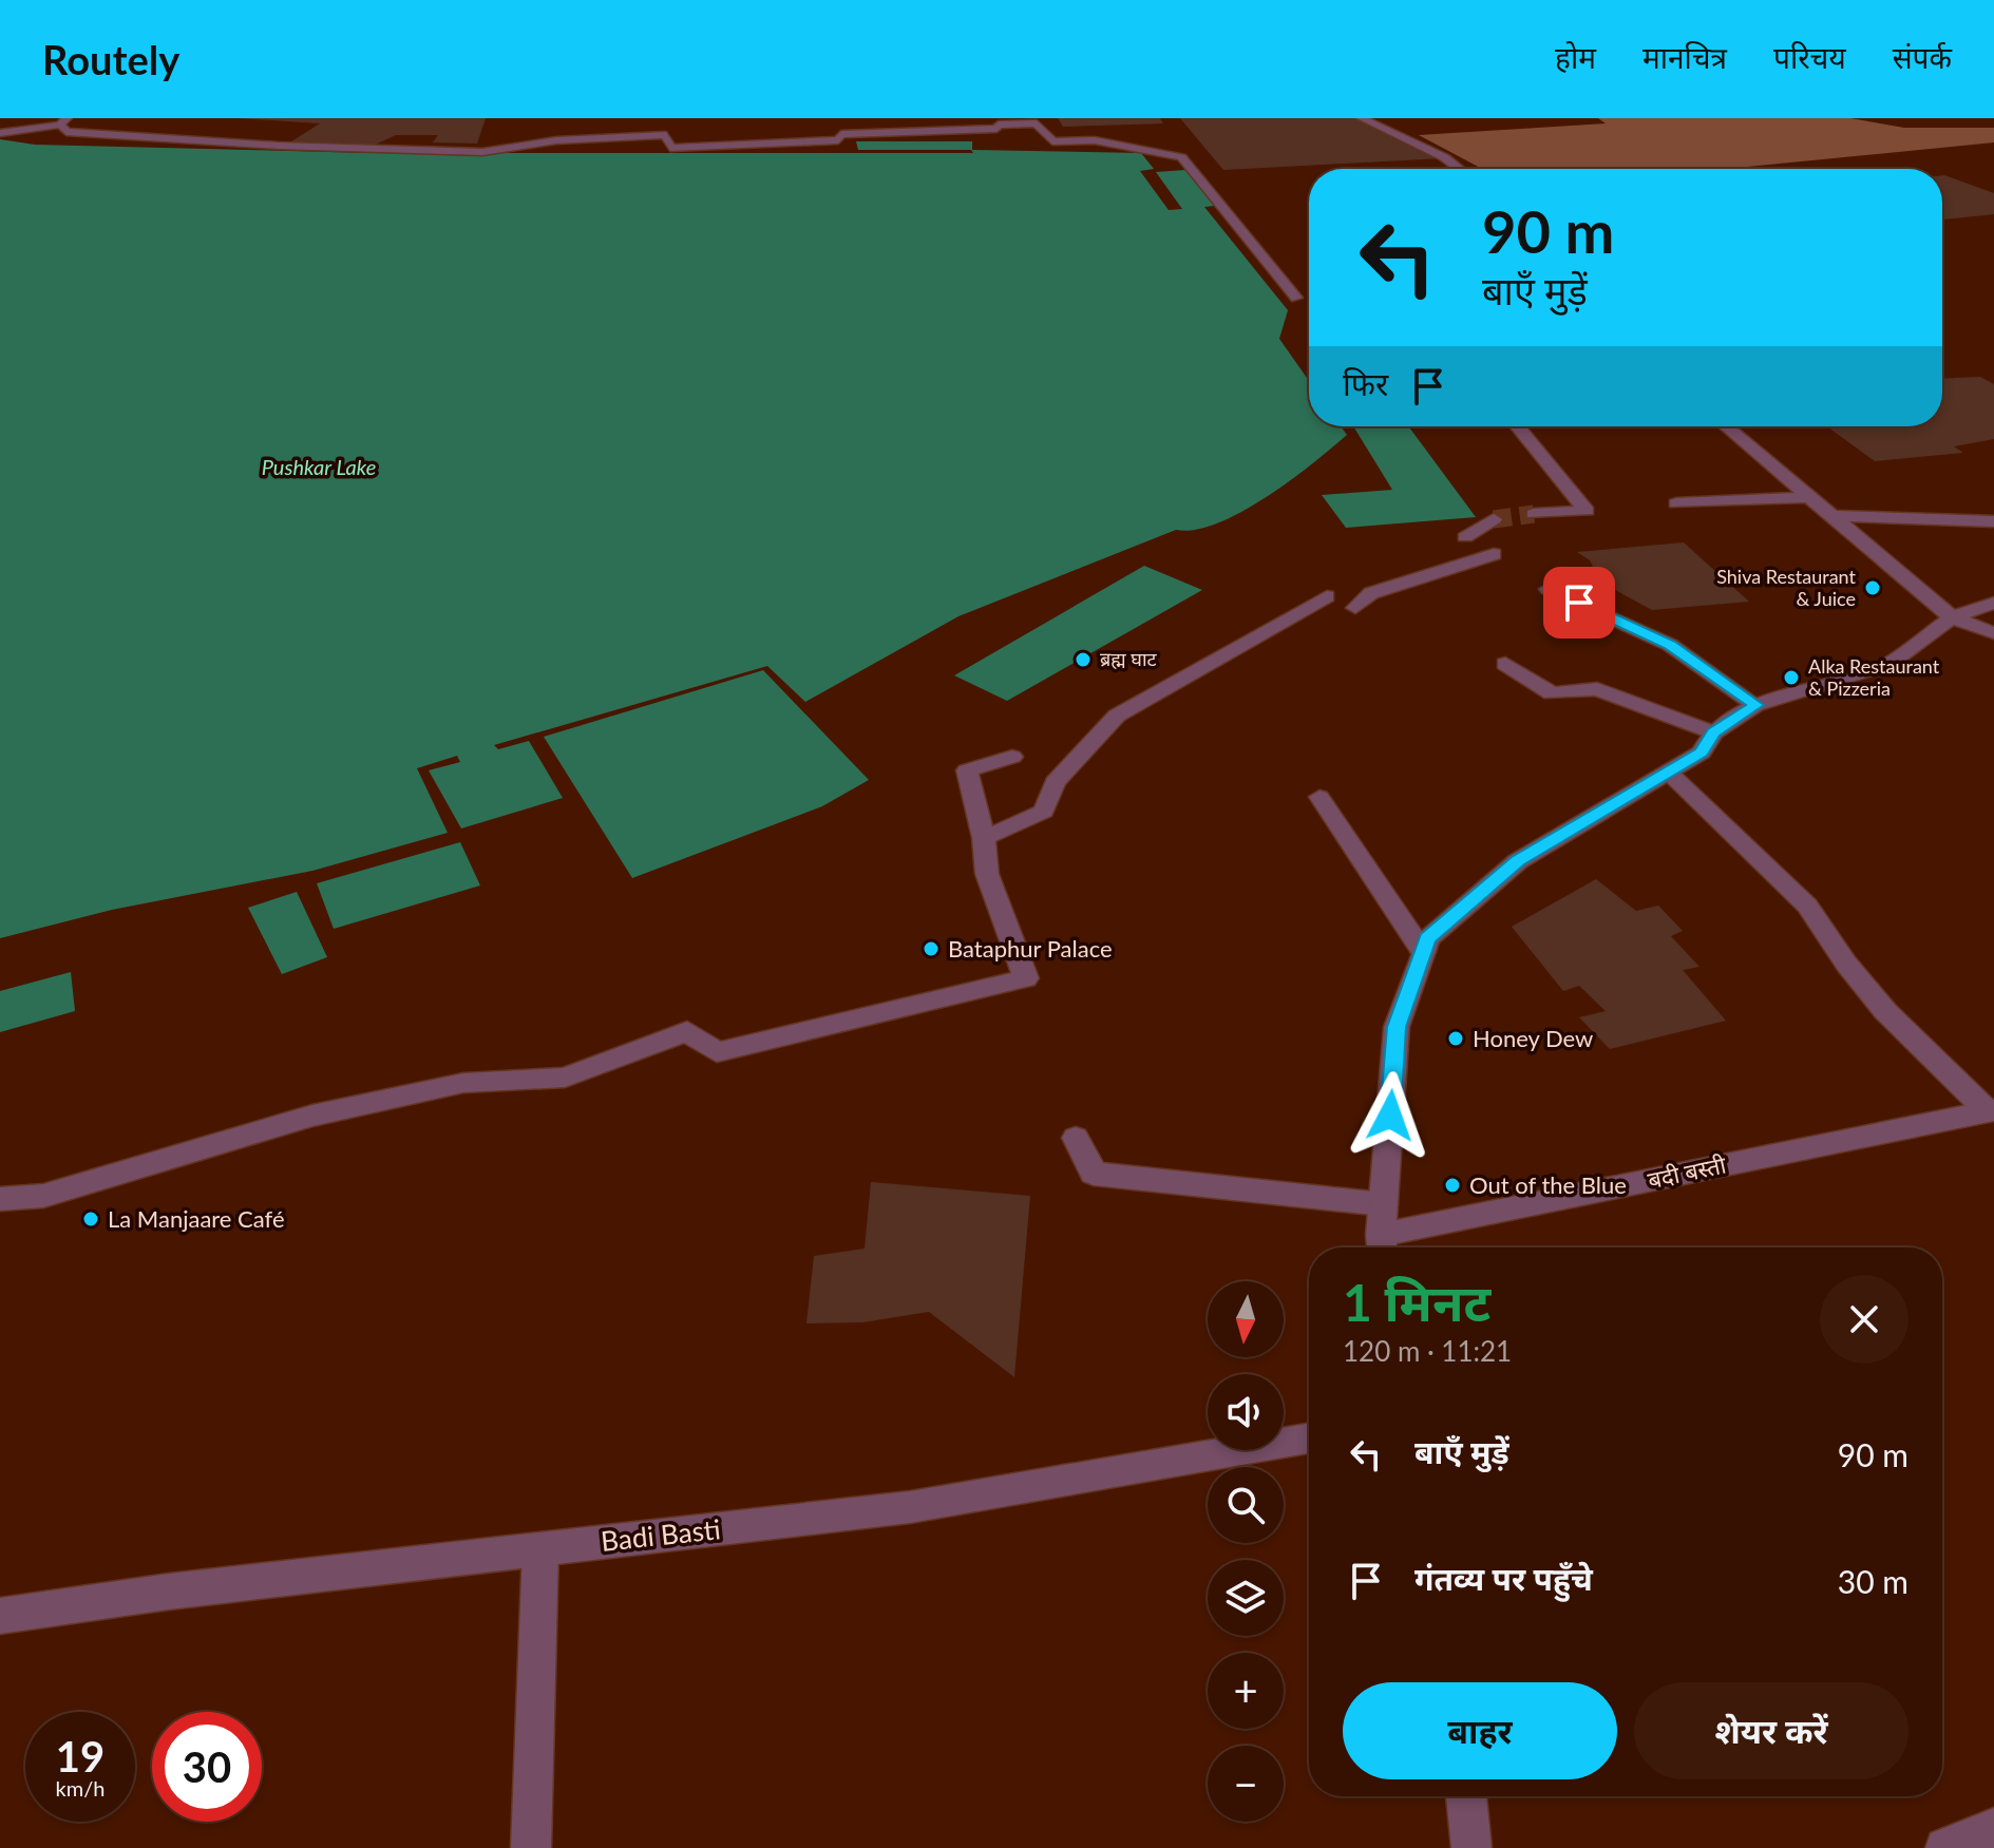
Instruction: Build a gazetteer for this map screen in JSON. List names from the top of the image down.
{
  "streets": {
    "street": ["बदी बस्ती", "Badi Basti"]
  },
  "water": ["Pushkar Lake"],
  "places": [
    "Shiva Restaurant & Juice",
    "ब्रह्म घाट",
    "Alka Restaurant & Pizzeria",
    "Bataphur Palace",
    "Honey Dew",
    "Out of the Blue",
    "La Manjaare Café"
  ],
  "north": "bottom",
  "page": {
    "header": "Routely",
    "nav": [
      "होम",
      "मानचित्र",
      "परिचय",
      "संपर्क"
    ],
    "turn": ["90 m", "बाएँ मुड़ें"],
    "then": "फिर",
    "heading": ["1 मिनट", "120 m · 11:21"],
    "map_buttons": ["+", "−"],
    "list": [
      {
        "name": "बाएँ मुड़ें",
        "value": "90 m"
      },
      {
        "name": "गंतव्य पर पहुँचे",
        "value": "30 m"
      }
    ],
    "buttons": ["बाहर", "शेयर करें"],
    "speed": "19 km/h",
    "limit": "30"
  }
}
